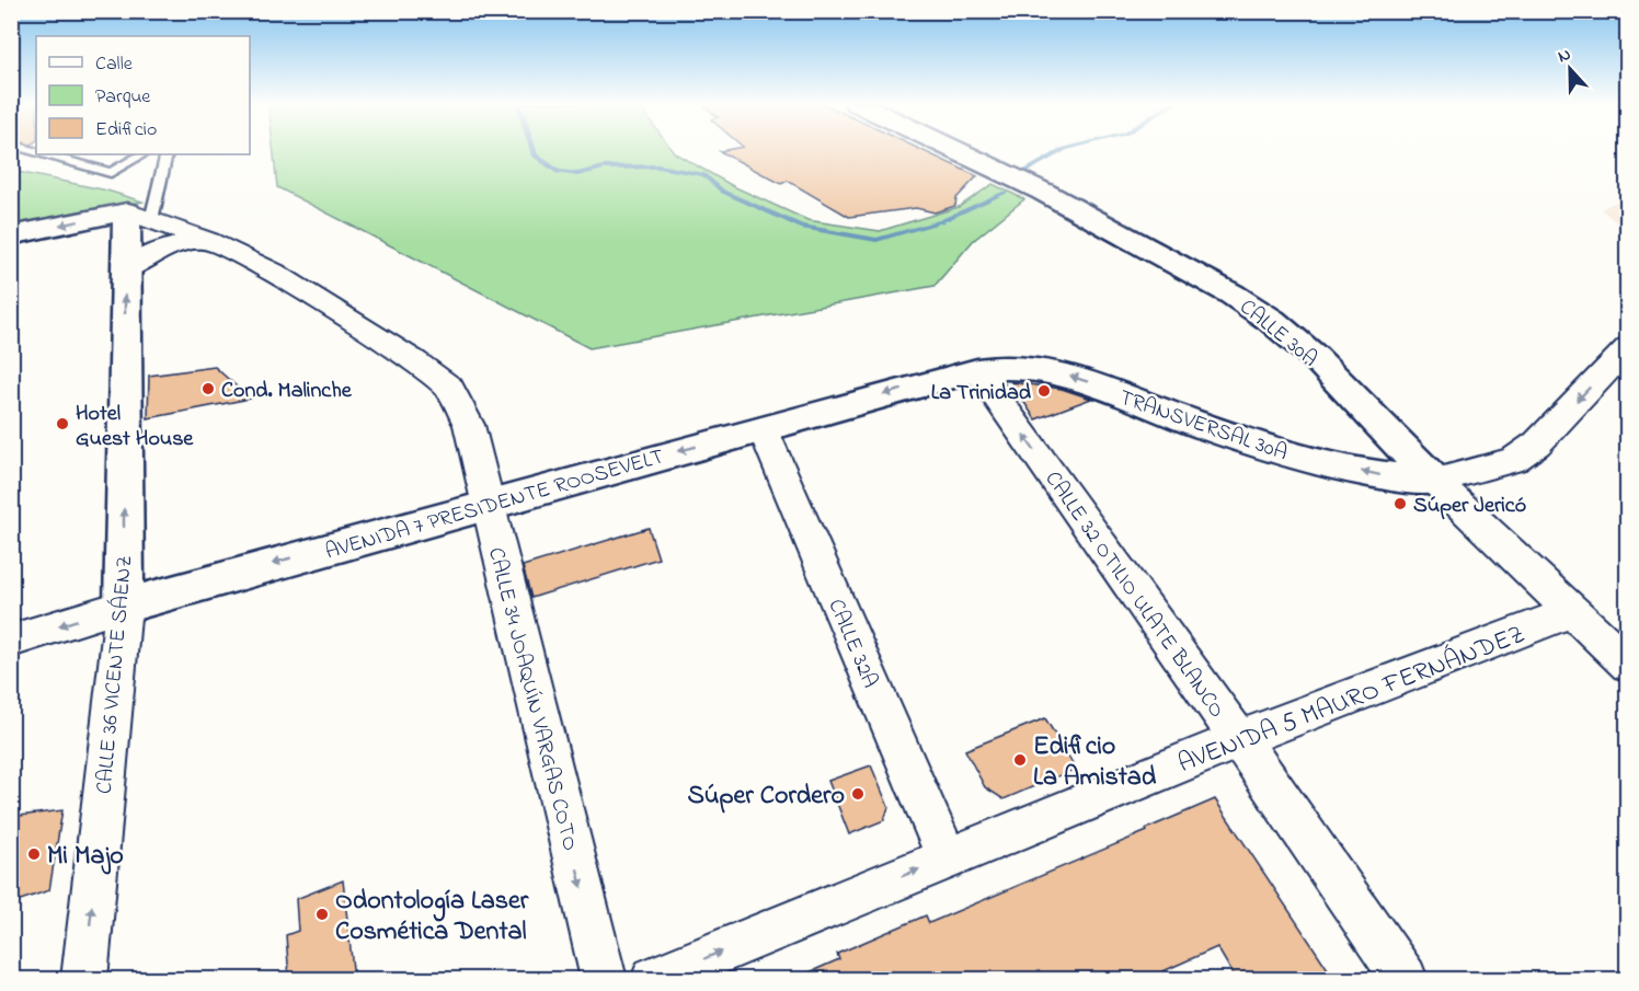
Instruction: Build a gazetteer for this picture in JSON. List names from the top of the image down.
{
  "streets": {
    "street": [
      "CALLE 30A",
      "TRANSVERSAL 30A",
      "AVENIDA 7 PRESIDENTE ROOSEVELT",
      "CALLE 32 OTILIO ULATE BLANCO",
      "CALLE 32A",
      "CALLE 36 VICENTE SÁENZ",
      "AVENIDA 5 MAURO FERNÁNDEZ",
      "CALLE 34 JOAQUÍN VARGAS COTO"
    ]
  },
  "crossings": [
    ["CALLE 30A", "TRANSVERSAL 30A"],
    ["CALLE 30A", "AVENIDA 5 MAURO FERNÁNDEZ"],
    ["TRANSVERSAL 30A", "AVENIDA 7 PRESIDENTE ROOSEVELT"],
    ["TRANSVERSAL 30A", "CALLE 32 OTILIO ULATE BLANCO"],
    ["AVENIDA 7 PRESIDENTE ROOSEVELT", "CALLE 32 OTILIO ULATE BLANCO"],
    ["AVENIDA 7 PRESIDENTE ROOSEVELT", "CALLE 32A"],
    ["AVENIDA 7 PRESIDENTE ROOSEVELT", "CALLE 36 VICENTE SÁENZ"],
    ["AVENIDA 7 PRESIDENTE ROOSEVELT", "CALLE 34 JOAQUÍN VARGAS COTO"],
    ["CALLE 32 OTILIO ULATE BLANCO", "AVENIDA 5 MAURO FERNÁNDEZ"],
    ["CALLE 32A", "AVENIDA 5 MAURO FERNÁNDEZ"],
    ["CALLE 36 VICENTE SÁENZ", "CALLE 34 JOAQUÍN VARGAS COTO"]
  ],
  "one_way": [
    "TRANSVERSAL 30A",
    "AVENIDA 7 PRESIDENTE ROOSEVELT",
    "CALLE 32 OTILIO ULATE BLANCO",
    "CALLE 36 VICENTE SÁENZ",
    "CALLE 34 JOAQUÍN VARGAS COTO"
  ],
  "places": [
    "Cond. Malinche",
    "La Trinidad",
    "Hotel Guest House",
    "Súper Jericó",
    "Edificio La Amistad",
    "Súper Cordero",
    "Mi Majo",
    "Odontología Laser Cosmética Dental"
  ],
  "legend": ["Calle", "Parque", "Edificio"],
  "north": "top"
}
